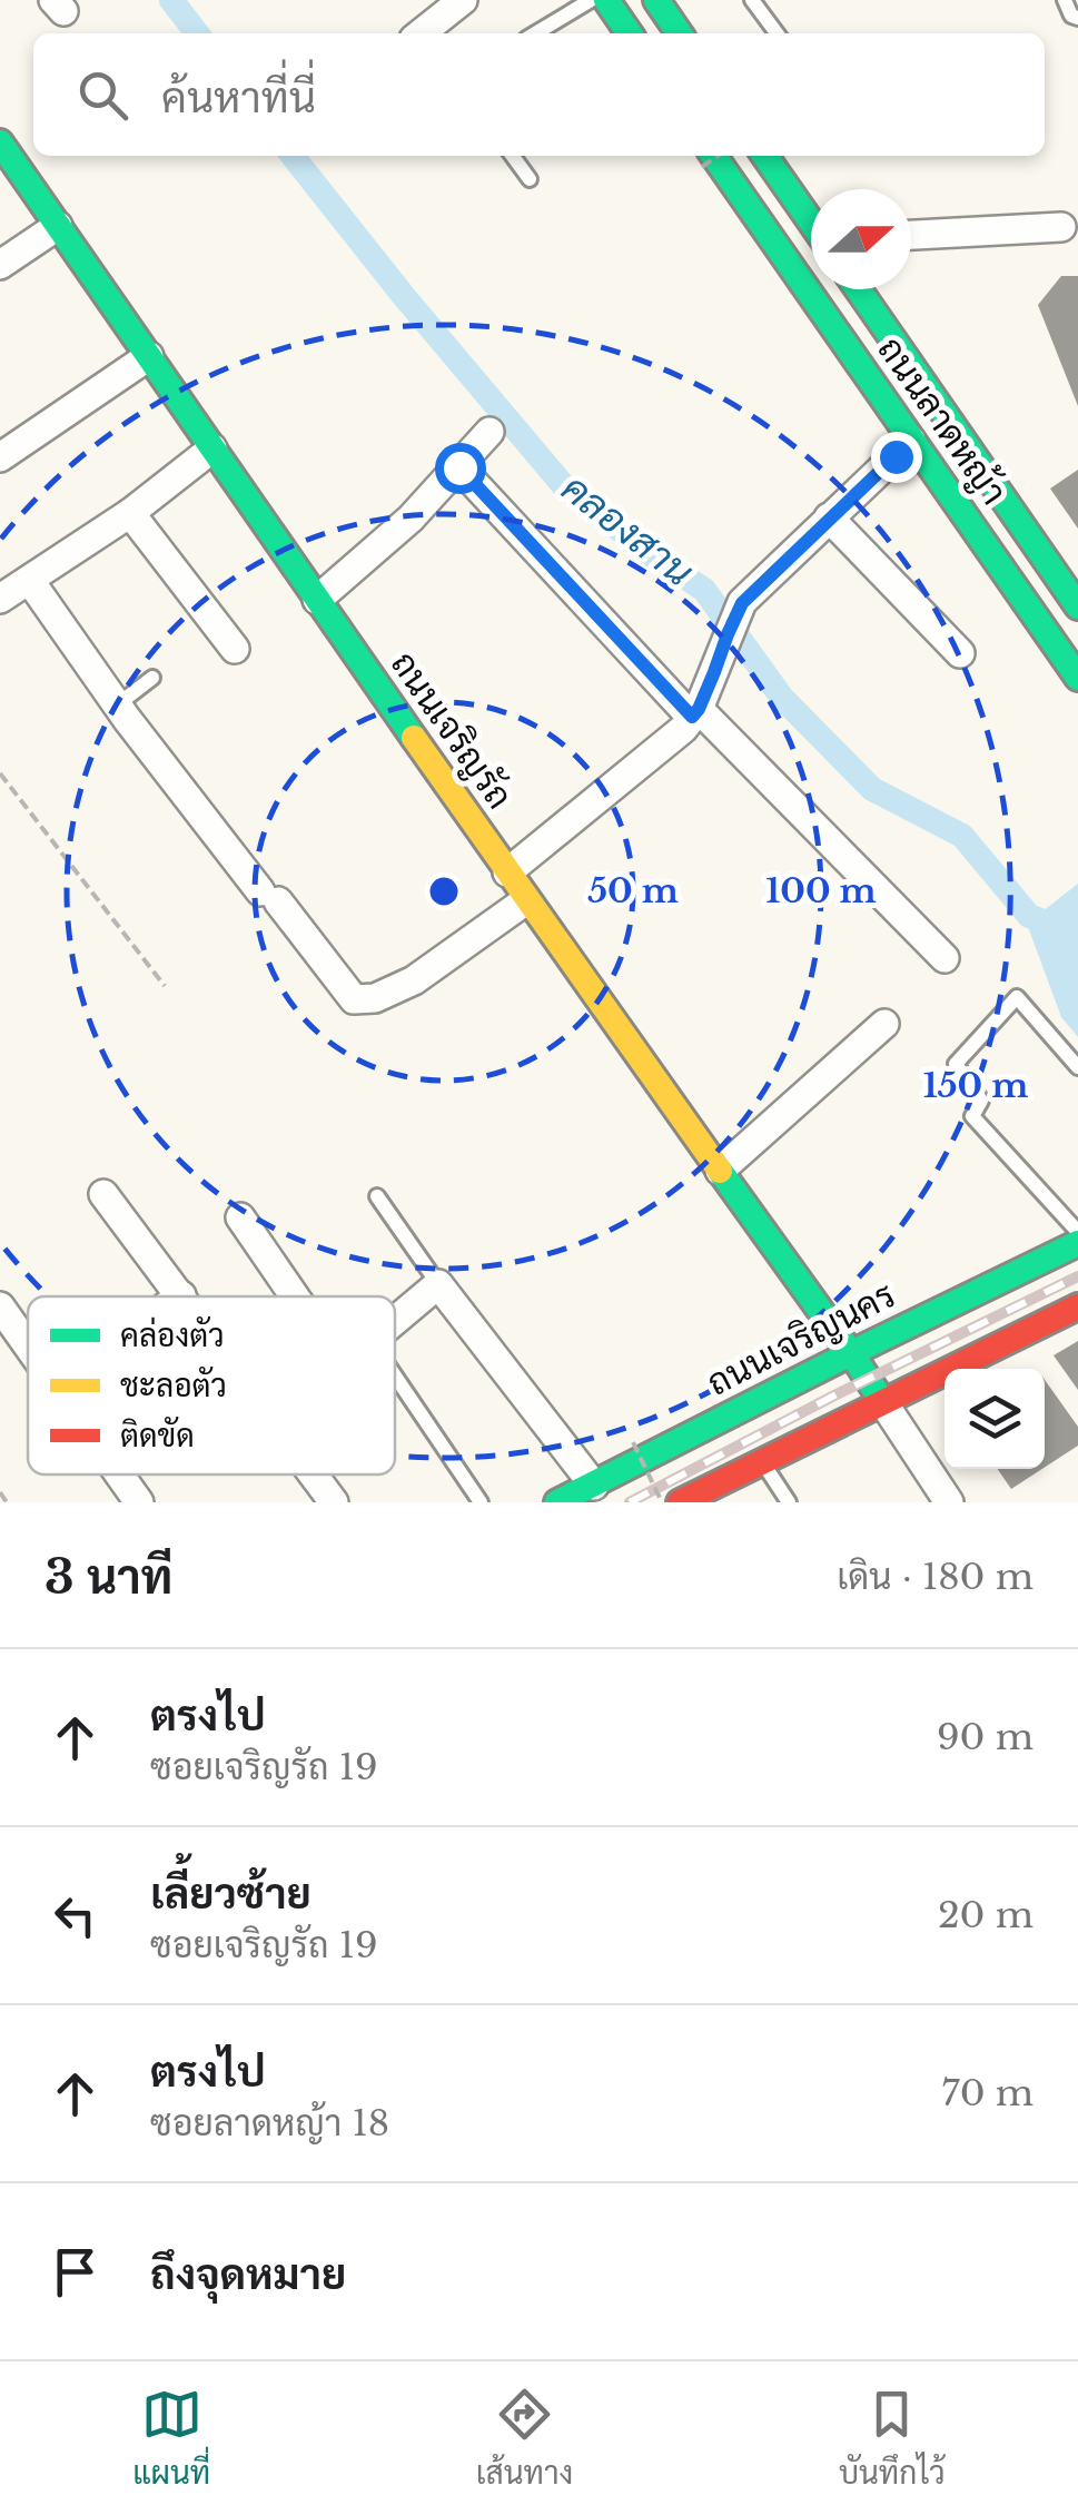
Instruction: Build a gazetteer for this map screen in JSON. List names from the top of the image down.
{
  "streets": {
    "main road": ["ถนนลาดหญ้า", "ถนนเจริญรัถ", "ถนนเจริญนคร"]
  },
  "crossings": [
    ["ถนนเจริญรัถ", "ถนนเจริญนคร"]
  ],
  "water": ["คลองสาน"],
  "legend": ["คล่องตัว", "ชะลอตัว", "ติดขัด"],
  "north": "right",
  "page": {
    "search": "ค้นหาที่นี่",
    "heading": ["3 นาที", "เดิน · 180 m"],
    "list": [
      ["ตรงไป", "ซอยเจริญรัถ 19", "90 m"],
      ["เลี้ยวซ้าย", "ซอยเจริญรัถ 19", "20 m"],
      ["ตรงไป", "ซอยลาดหญ้า 18", "70 m"],
      "ถึงจุดหมาย"
    ],
    "nav": ["แผนที่", "เส้นทาง", "บันทึกไว้"]
  },
  "rings": ["50 m", "100 m", "150 m"]
}
